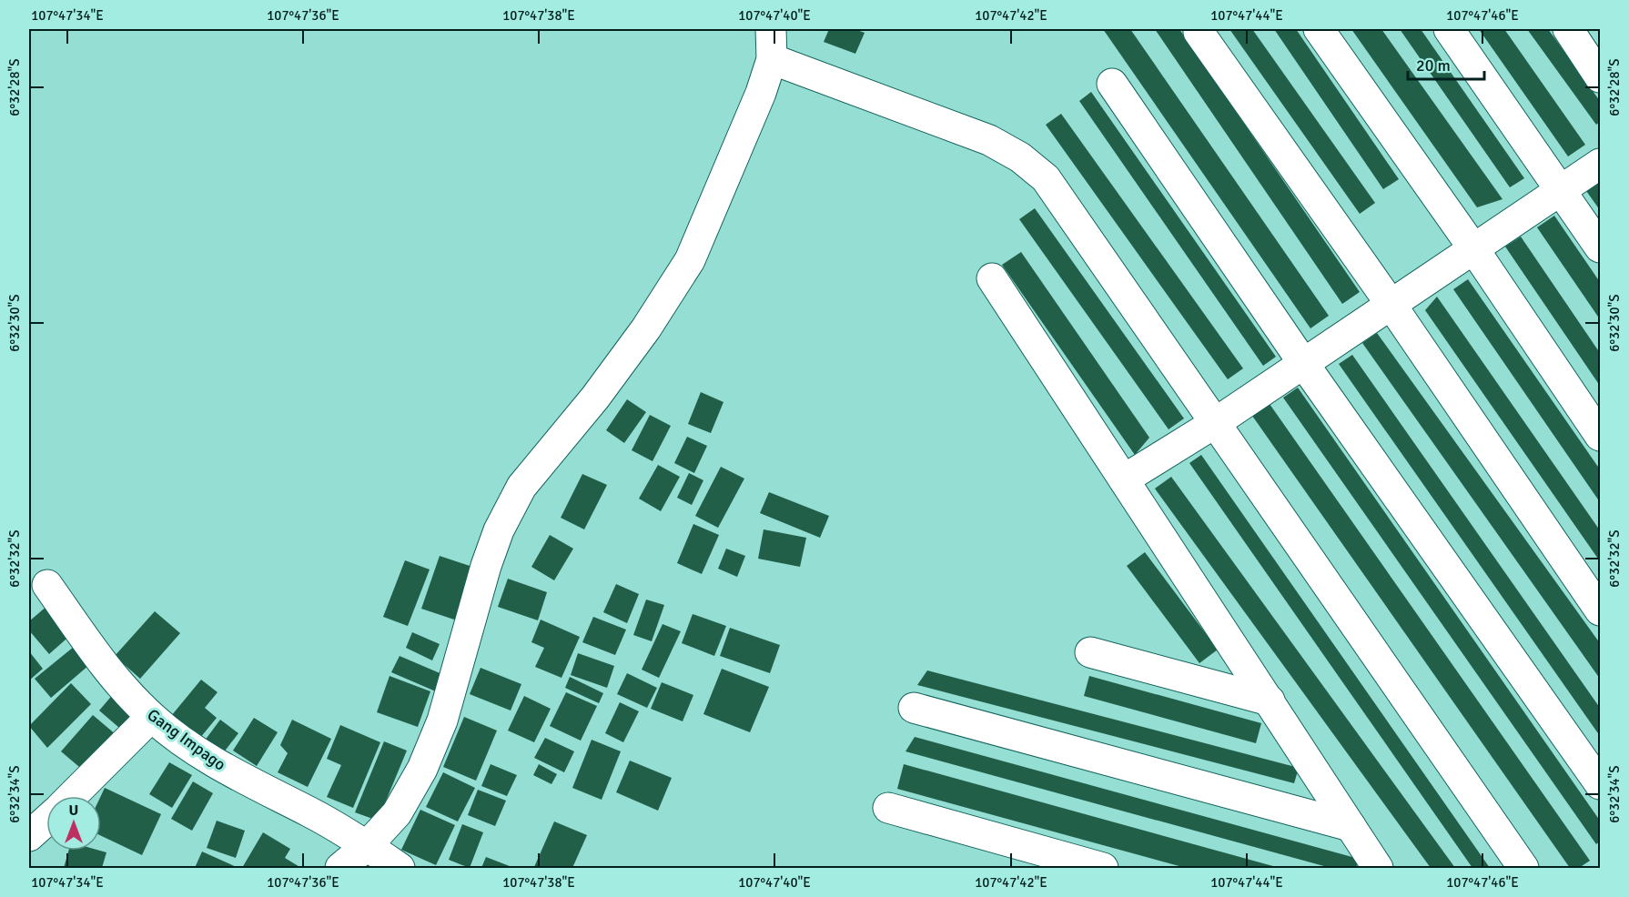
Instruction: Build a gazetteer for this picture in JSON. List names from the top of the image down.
{
  "streets": {
    "street": ["Gang Impago"]
  },
  "scale_bar": "20 m",
  "north": "top",
  "coordinates": [
    "107°47'34\"E",
    "107°47'36\"E",
    "107°47'38\"E",
    "107°47'40\"E",
    "107°47'42\"E",
    "107°47'44\"E",
    "107°47'46\"E",
    "6°32'28\"S",
    "6°32'30\"S",
    "6°32'32\"S",
    "6°32'34\"S"
  ]
}
